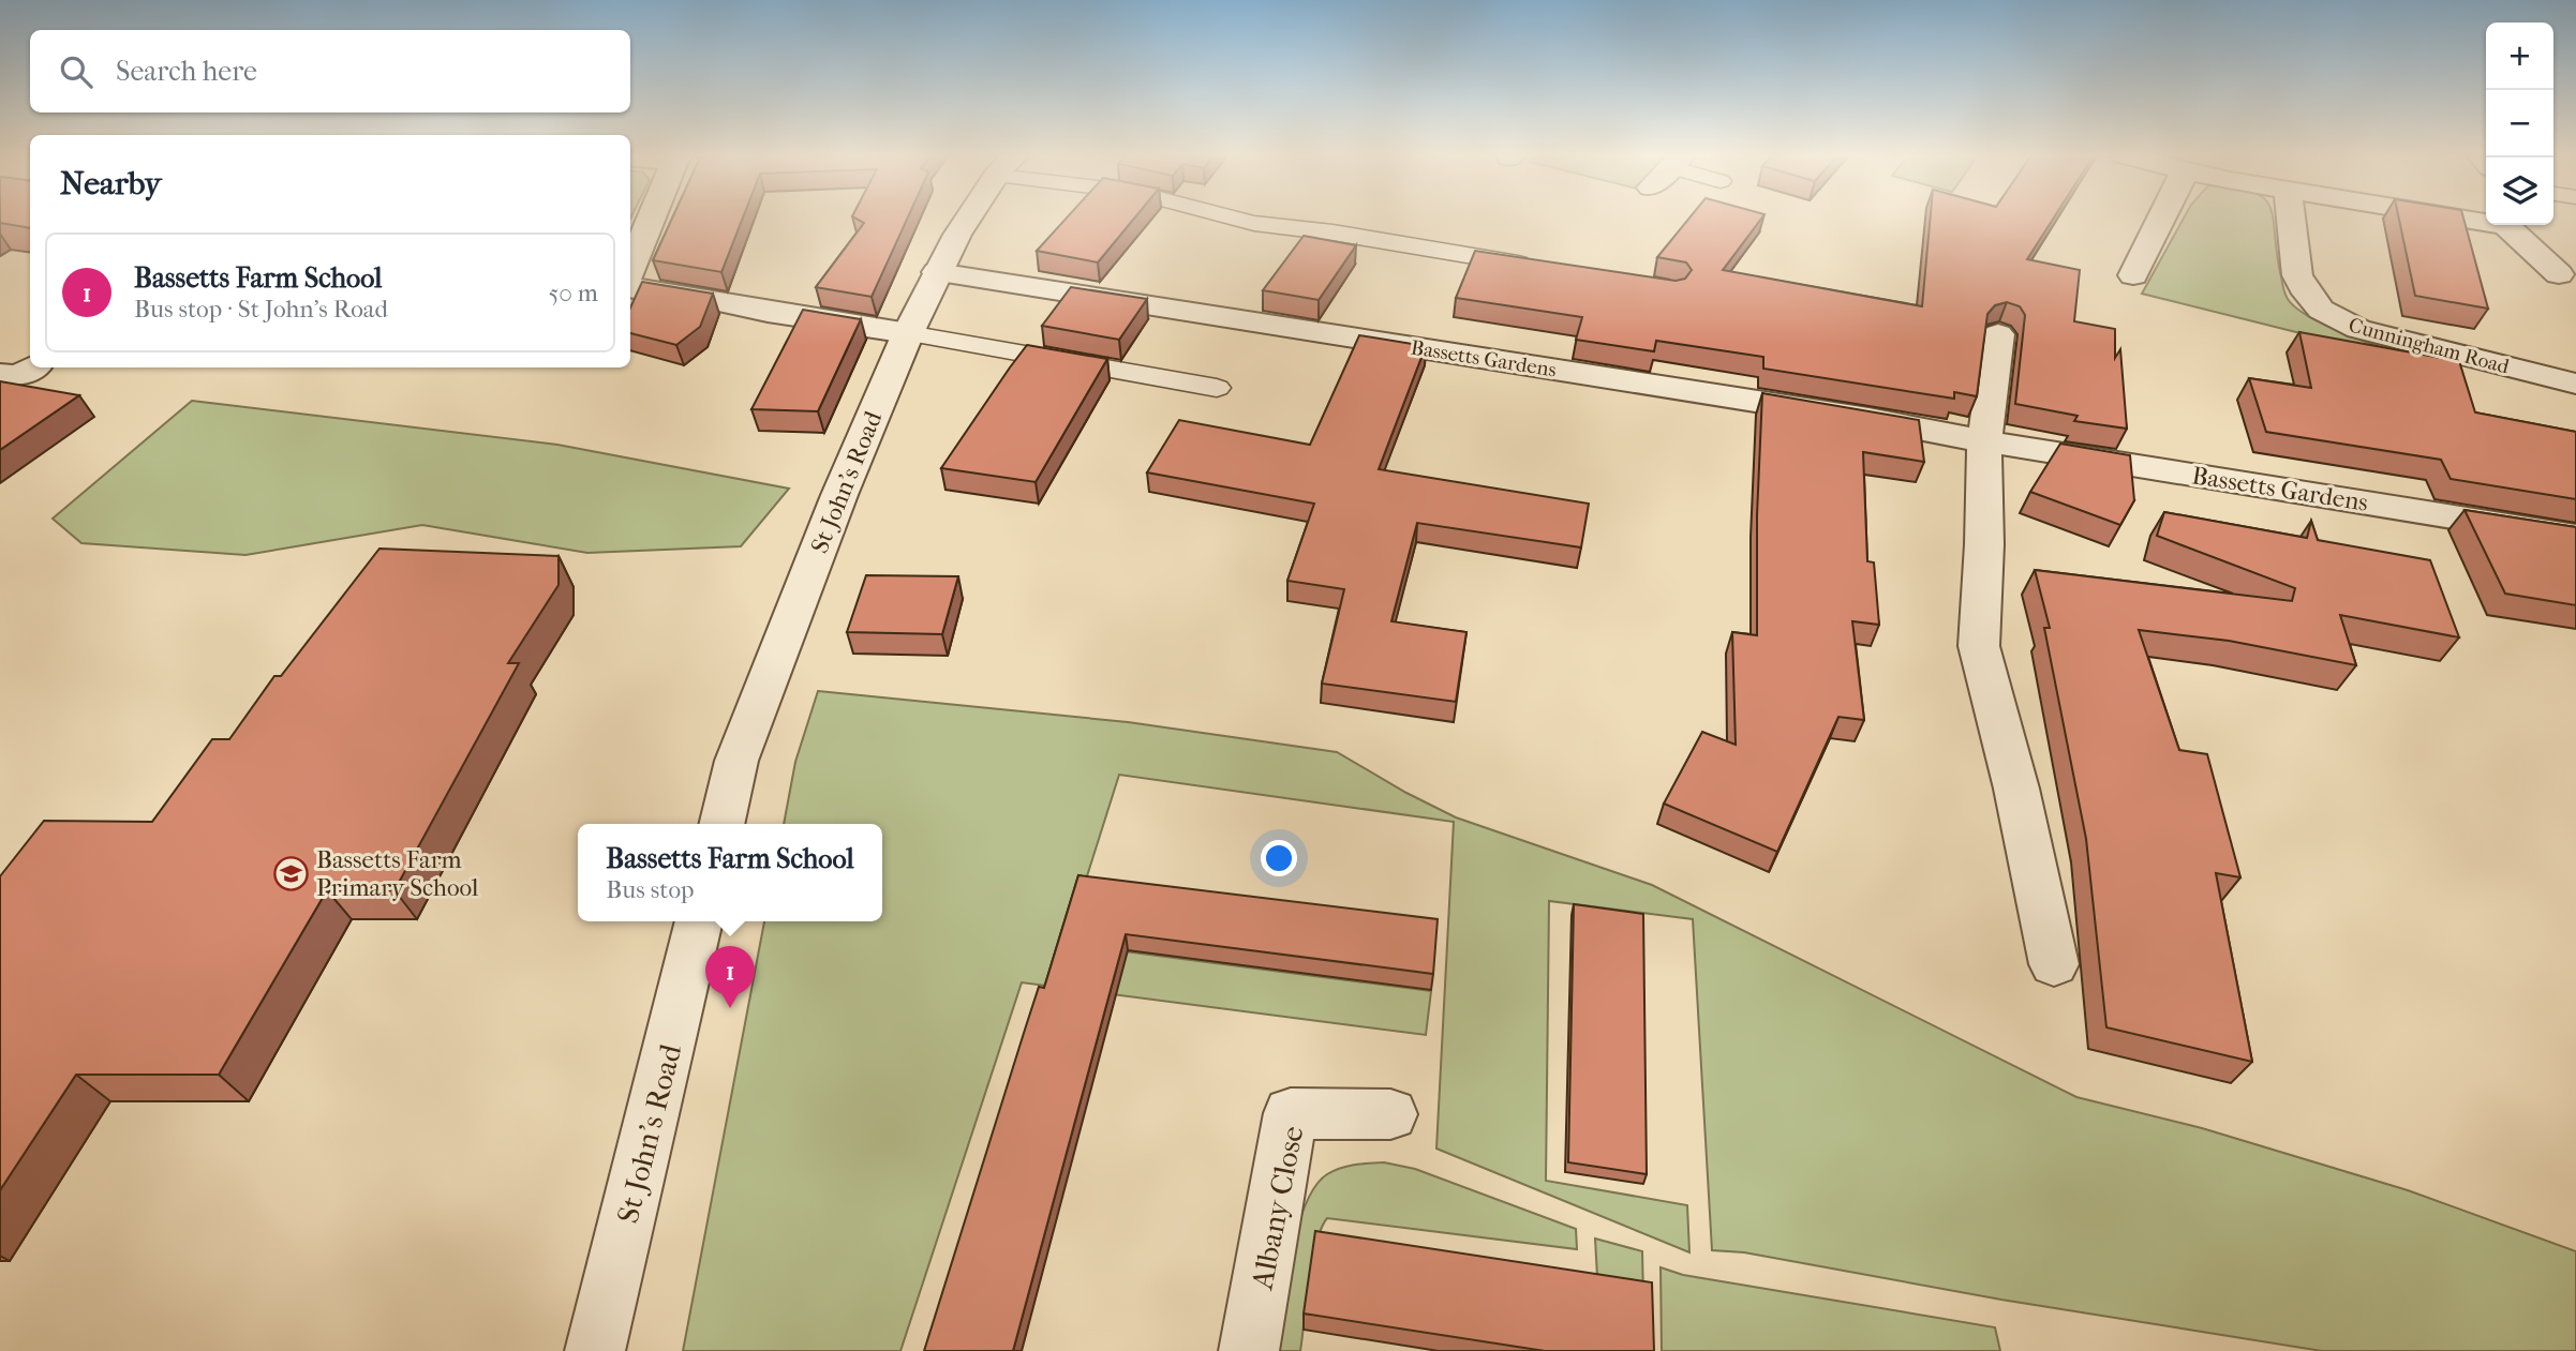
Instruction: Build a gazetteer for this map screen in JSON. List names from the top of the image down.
{
  "streets": {
    "street": [
      "Cunningham Road",
      "Bassetts Gardens",
      "St John's Road",
      "Albany Close"
    ]
  },
  "crossings": [
    ["Bassetts Gardens", "St John's Road"]
  ],
  "places": {
    "school or university": ["Bassetts Farm Primary School"]
  },
  "page": {
    "map_buttons": ["+", "−"],
    "search": "Search here",
    "heading": "Nearby",
    "list": [
      {
        "mark": "1",
        "name": "Bassetts Farm School",
        "note": "Bus stop · St John's Road",
        "value": "50 m"
      }
    ],
    "popup": ["Bassetts Farm School", "Bus stop"],
    "pins": "1"
  }
}
